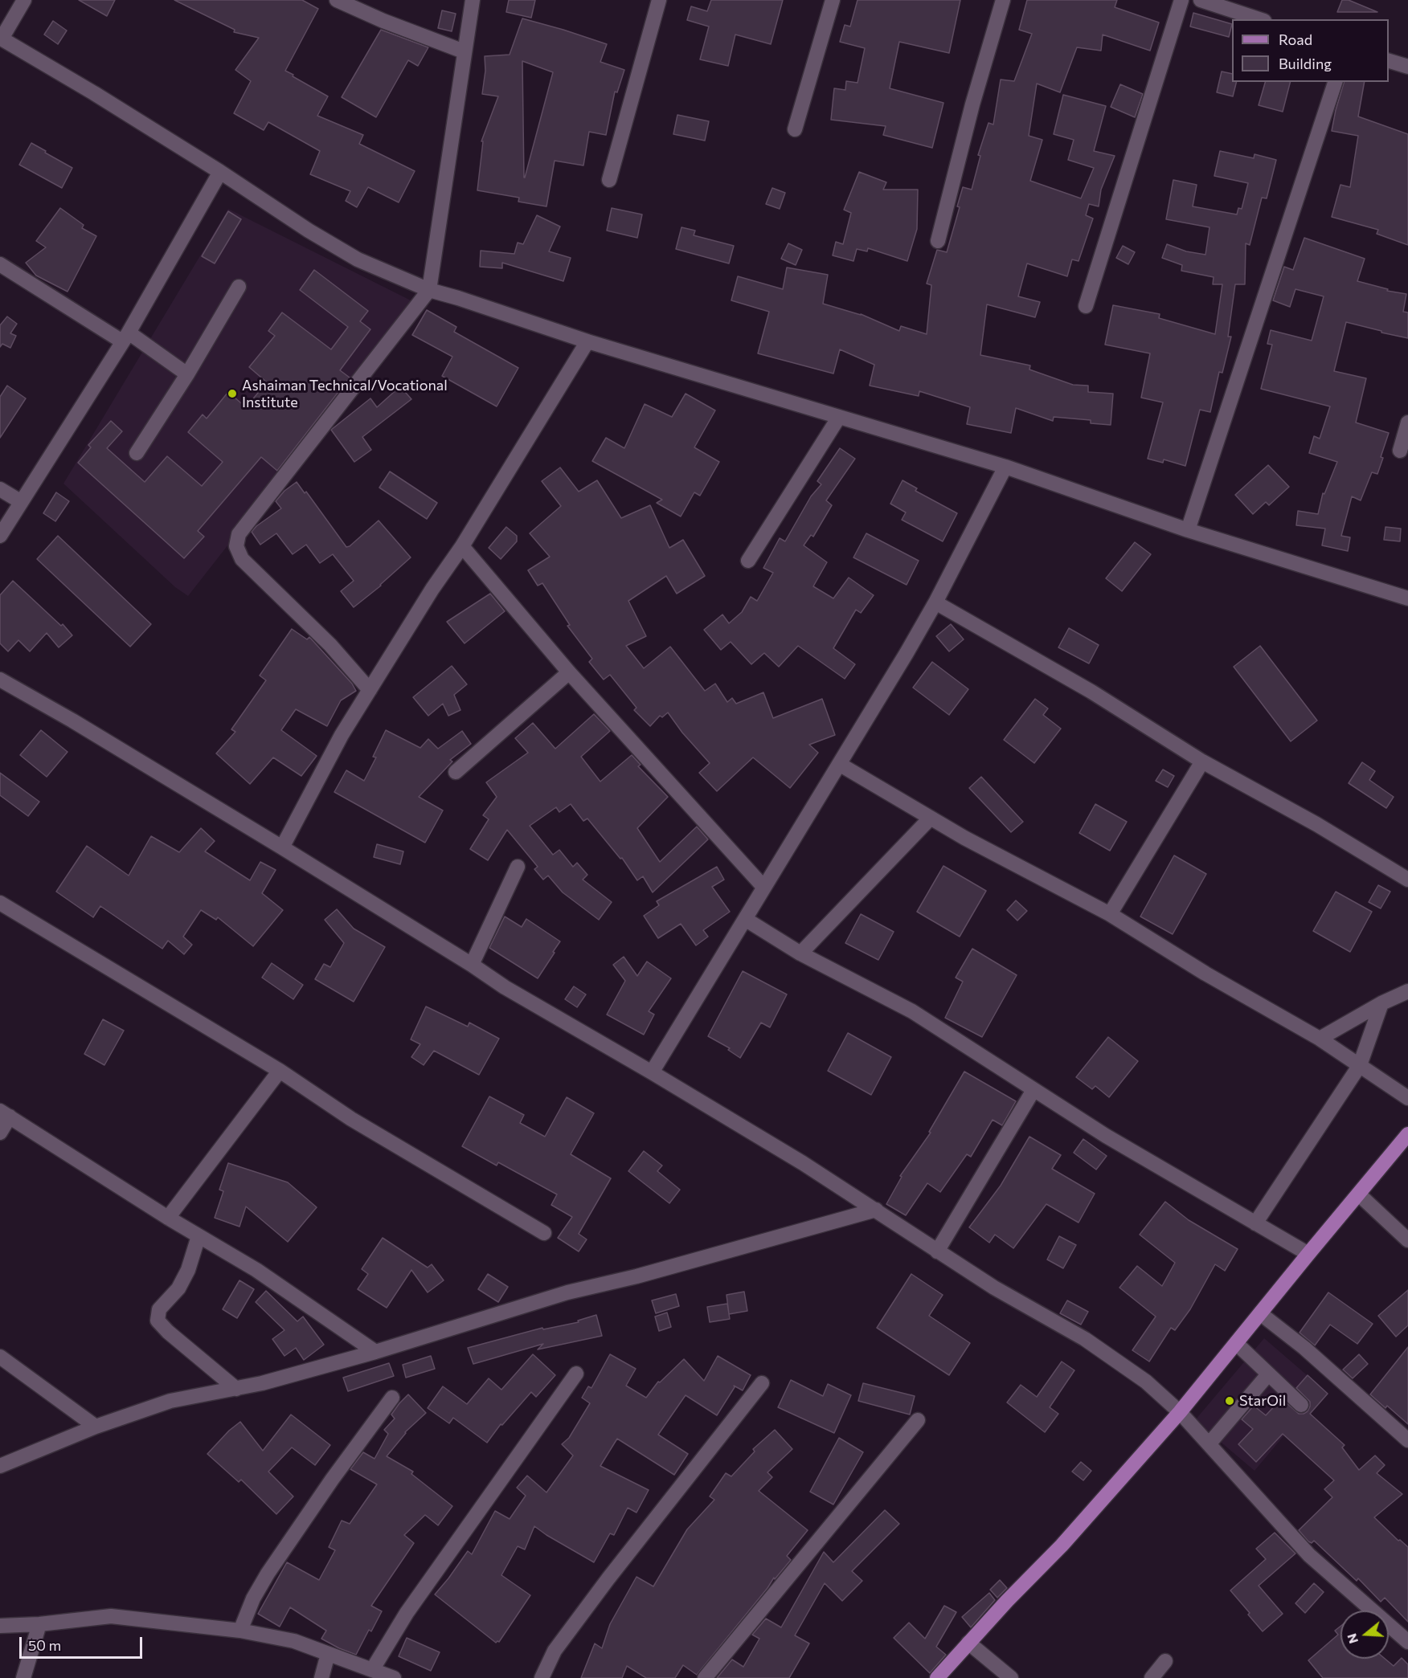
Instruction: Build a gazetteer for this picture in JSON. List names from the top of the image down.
{
  "places": ["Ashaiman Technical/Vocational Institute", "StarOil"],
  "legend": ["Road", "Building"],
  "scale_bar": "50 m",
  "north": "left"
}
